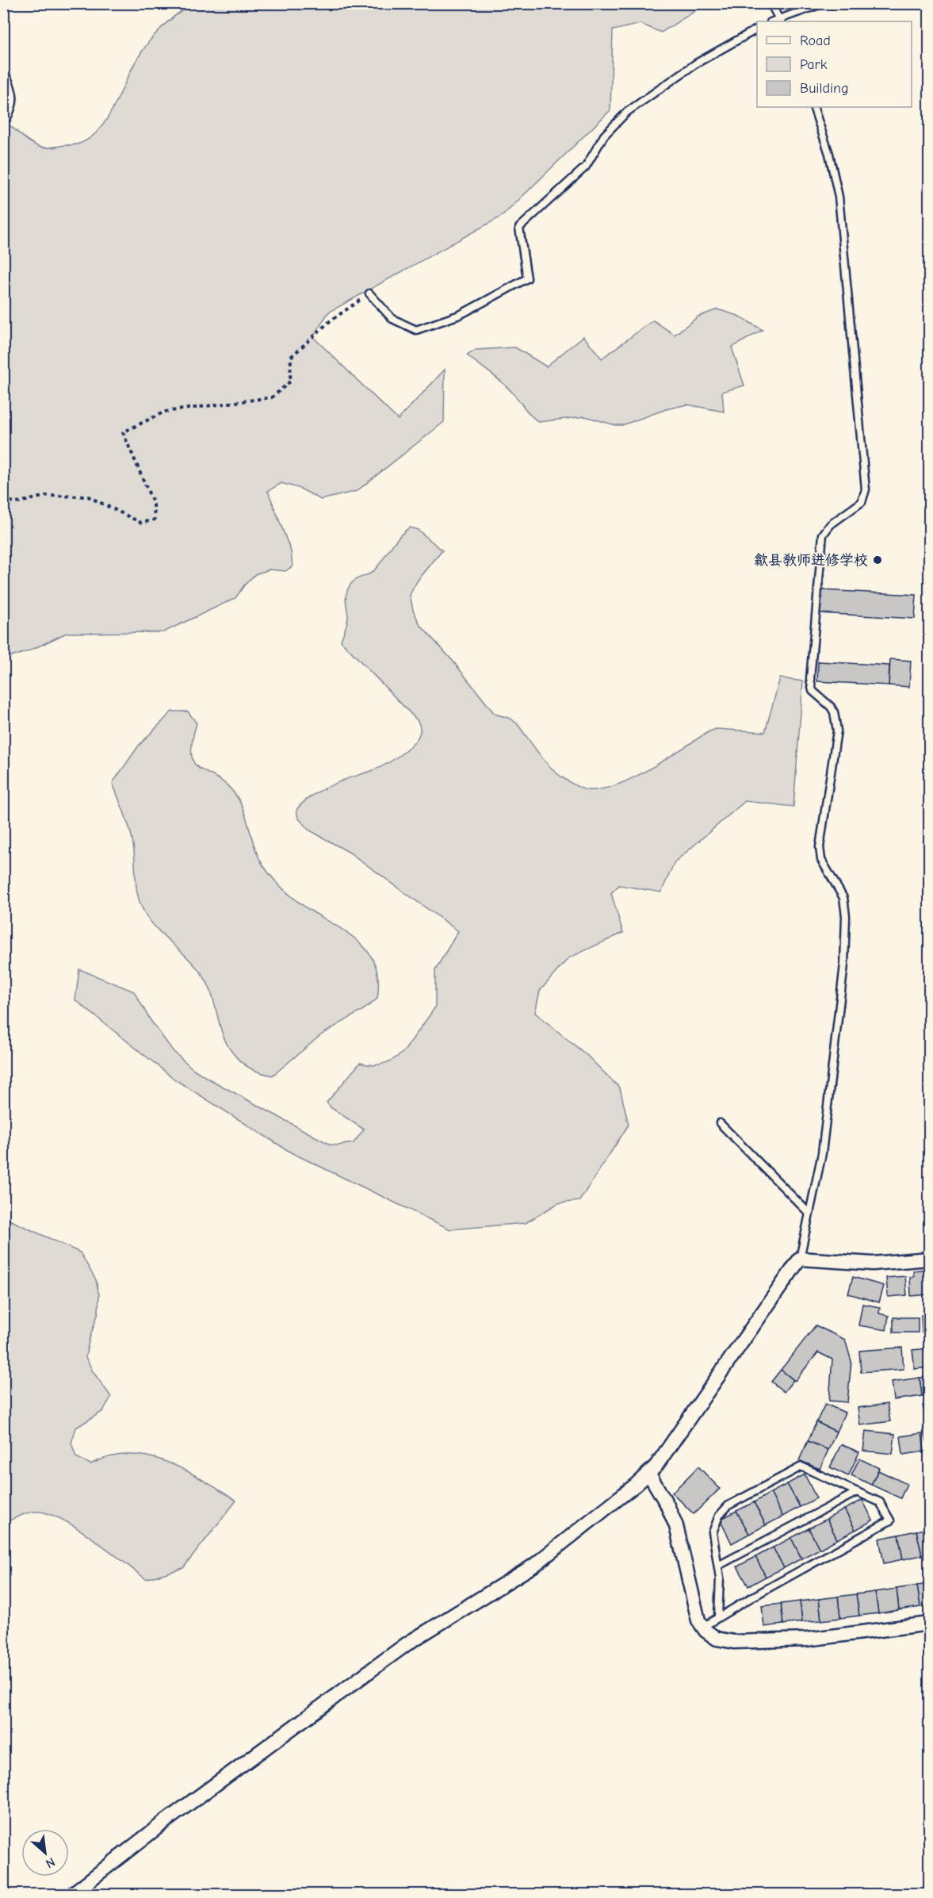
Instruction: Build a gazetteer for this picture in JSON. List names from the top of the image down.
{
  "places": ["歙县教师进修学校"],
  "legend": ["Road", "Park", "Building"],
  "north": "bottom right"
}
